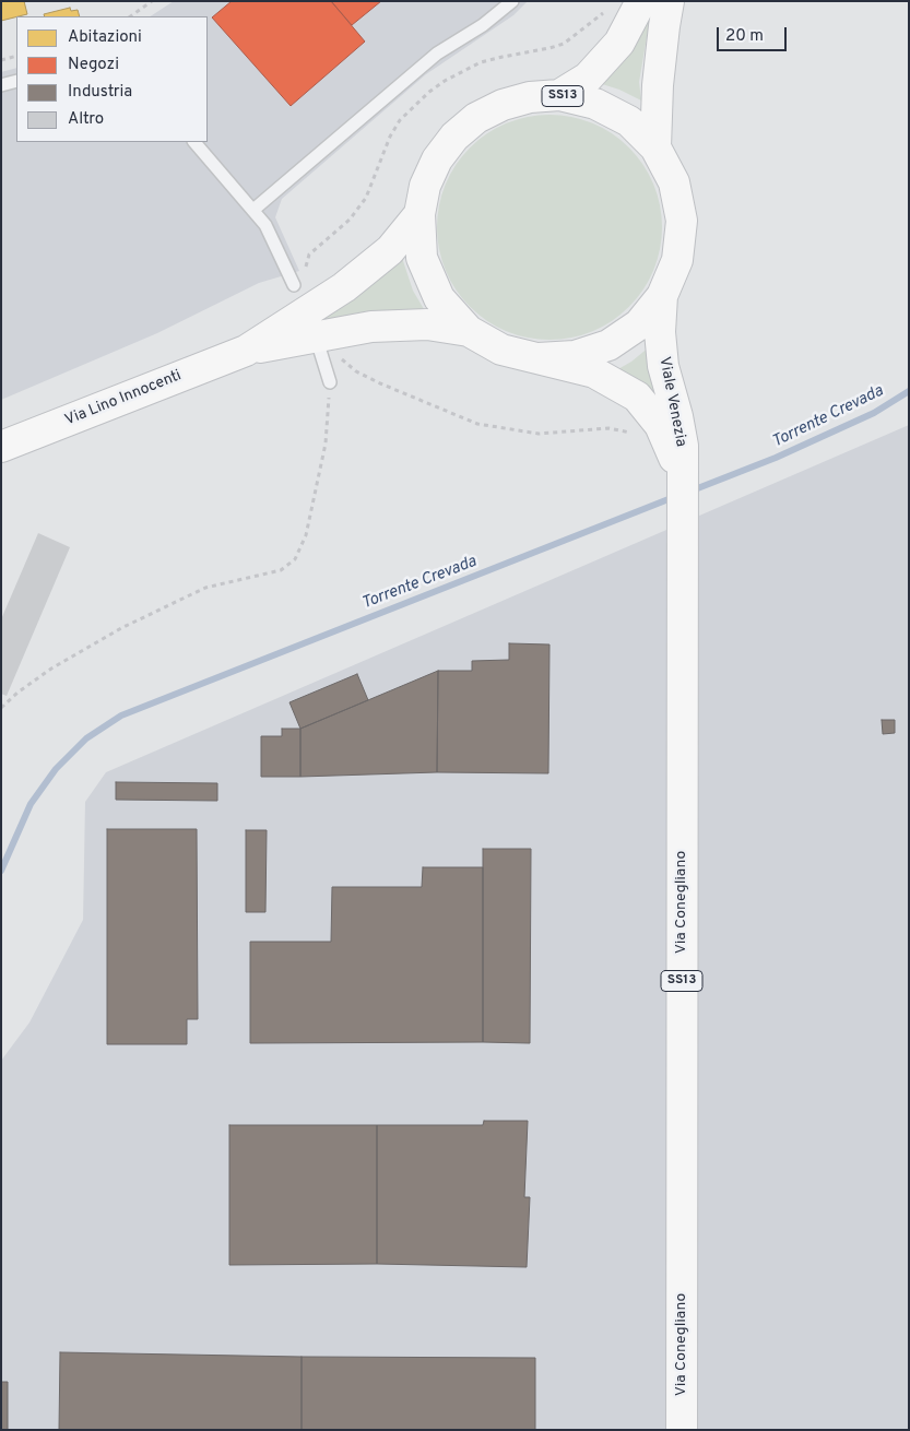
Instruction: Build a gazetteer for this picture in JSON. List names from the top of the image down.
{
  "streets": {
    "main road": [
      "SS13",
      "Via Lino Innocenti",
      "Viale Venezia",
      "Via Conegliano"
    ]
  },
  "crossings": [
    ["SS13", "Viale Venezia"],
    ["Via Lino Innocenti", "Viale Venezia"],
    ["Viale Venezia", "Via Conegliano"]
  ],
  "water": ["Torrente Crevada"],
  "legend": [
    "Abitazioni",
    "Negozi",
    "Industria",
    "Altro"
  ],
  "scale_bar": "20 m"
}
